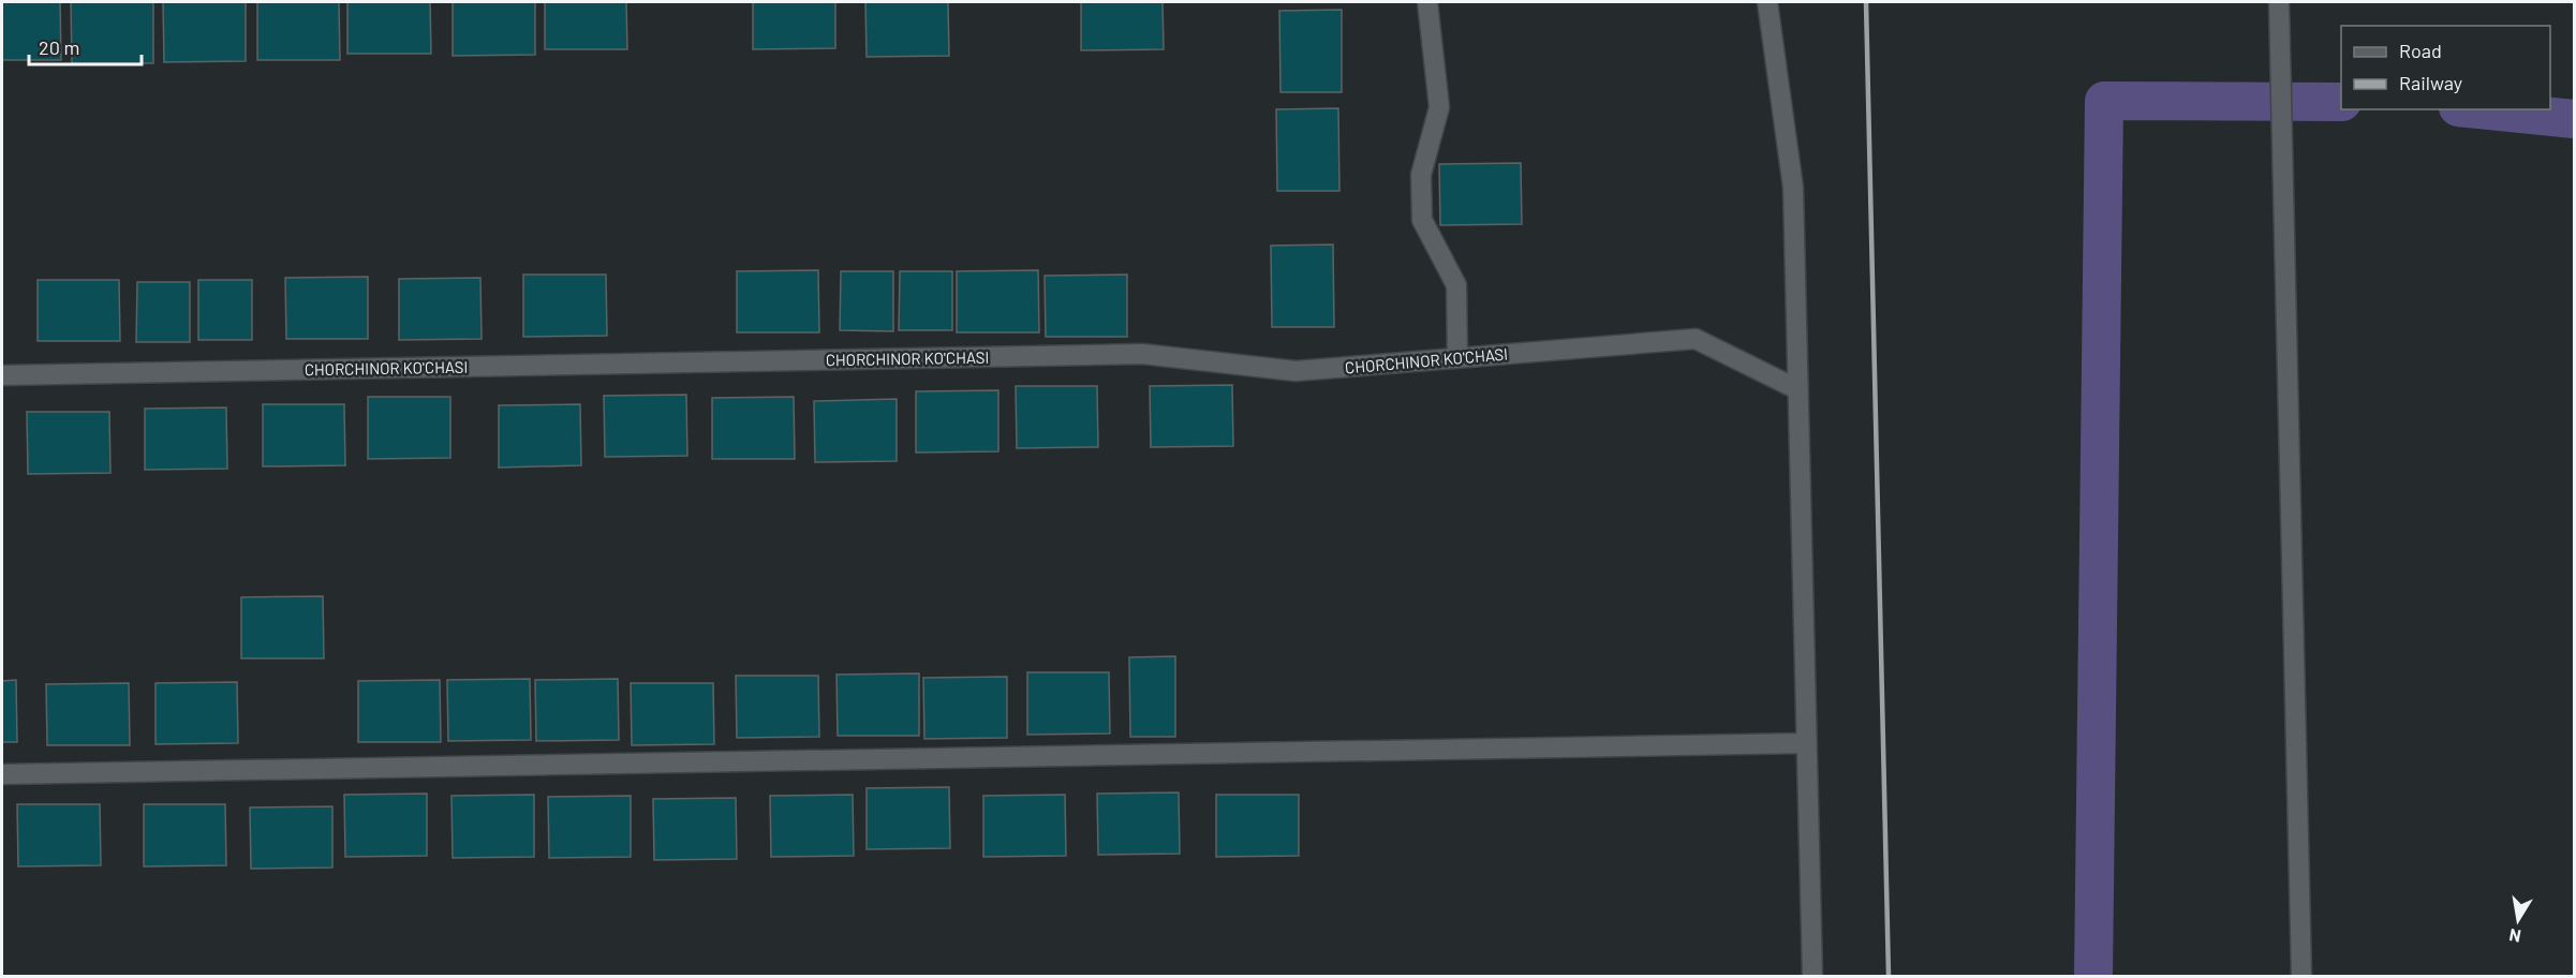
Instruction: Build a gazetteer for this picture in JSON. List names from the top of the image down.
{
  "streets": {
    "street": ["CHORCHINOR KO'CHASI"]
  },
  "legend": ["Road", "Railway"],
  "scale_bar": "20 m",
  "north": "bottom"
}
